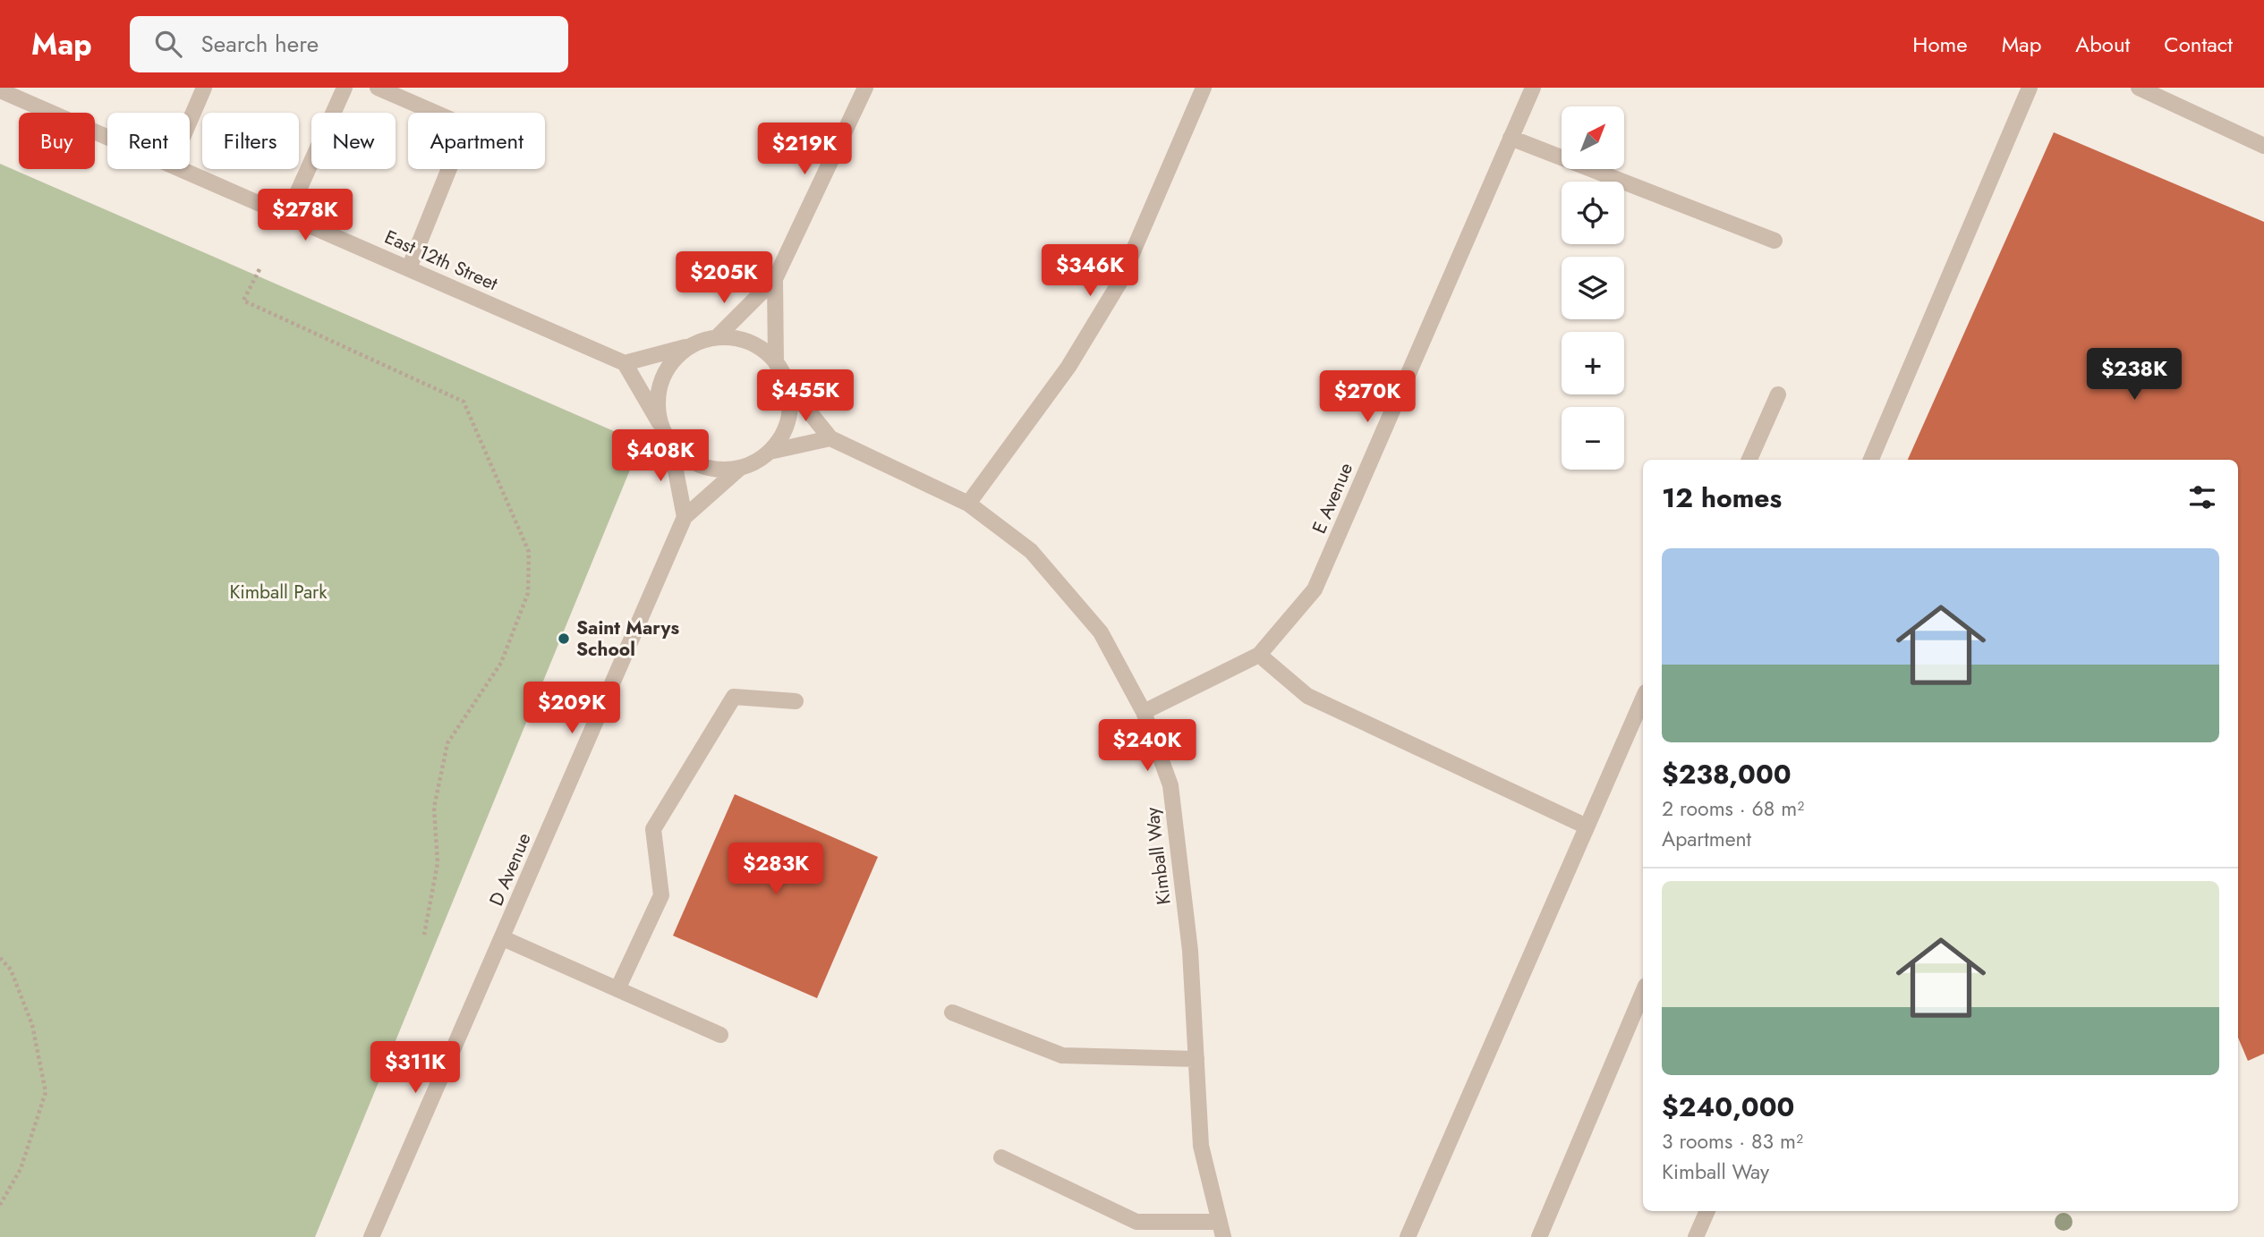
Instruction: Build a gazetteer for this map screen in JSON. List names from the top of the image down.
{
  "streets": {
    "street": [
      "East 12th Street",
      "E Avenue",
      "Kimball Way",
      "D Avenue"
    ]
  },
  "crossings": [
    ["E Avenue", "Kimball Way"],
    ["Kimball Way", "D Avenue"]
  ],
  "parks": ["Kimball Park"],
  "places": ["Saint Marys School"],
  "north": "top right",
  "page": {
    "header": "Map",
    "search": "Search here",
    "nav": [
      "Home",
      "Map",
      "About",
      "Contact"
    ],
    "map_buttons": ["+", "−"],
    "chip": [
      "Buy",
      "Rent",
      "Filters",
      "New",
      "Apartment"
    ],
    "price": [
      "$219K",
      "$278K",
      "$346K",
      "$205K",
      "$238K",
      "$455K",
      "$270K",
      "$408K",
      "$209K",
      "$240K",
      "$283K",
      "$311K"
    ],
    "heading": "12 homes",
    "list": [
      {
        "name": "$238,000",
        "note": "2 rooms · 68 m² · Apartment"
      },
      {
        "name": "$240,000",
        "note": "3 rooms · 83 m² · Kimball Way"
      }
    ]
  }
}
